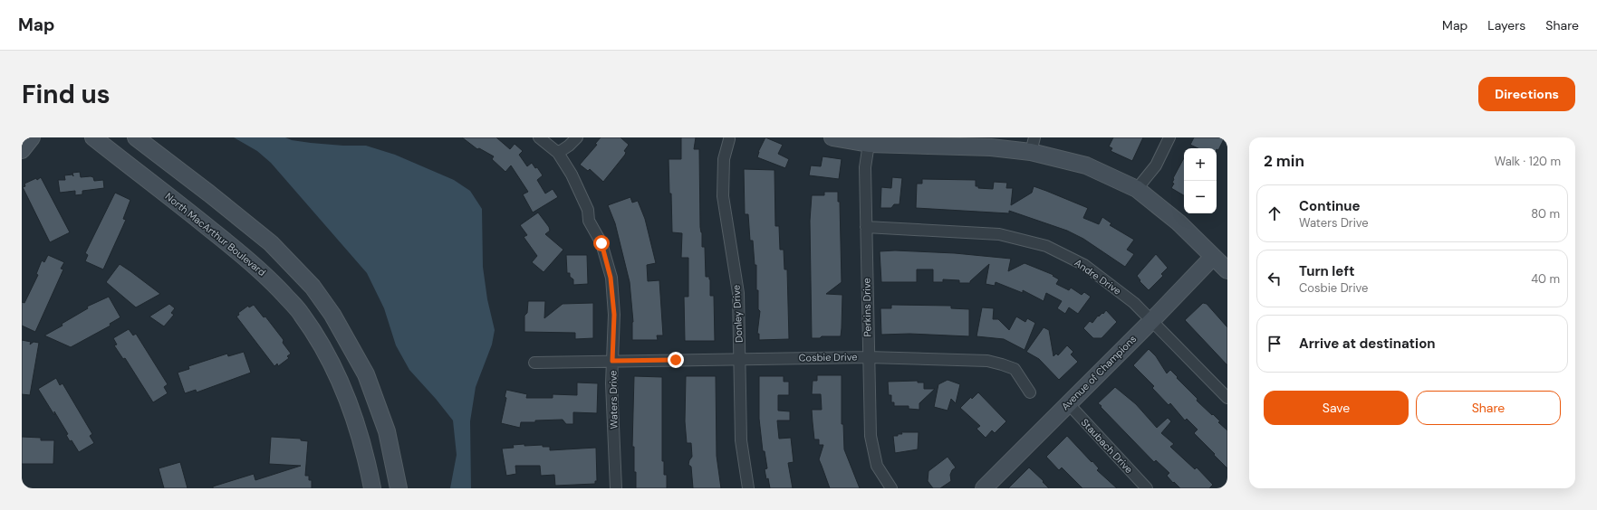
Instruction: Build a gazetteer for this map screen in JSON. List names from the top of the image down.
{
  "streets": {
    "main road": ["North MacArthur Boulevard", "Avenue of Champions"],
    "street": [
      "Andre Drive",
      "Perkins Drive",
      "Donley Drive",
      "Cosbie Drive",
      "Waters Drive",
      "Staubach Drive"
    ]
  },
  "crossings": [
    ["Andre Drive", "Perkins Drive"],
    ["Andre Drive", "Avenue of Champions"],
    ["Perkins Drive", "Cosbie Drive"],
    ["Donley Drive", "Cosbie Drive"],
    ["Cosbie Drive", "Waters Drive"],
    ["Avenue of Champions", "Staubach Drive"]
  ],
  "page": {
    "header": "Map",
    "nav": ["Map", "Layers", "Share"],
    "buttons": [
      "Directions",
      ["Save", "Share"]
    ],
    "title": "Find us",
    "heading": ["2 min", "Walk · 120 m"],
    "map_buttons": ["+", "−"],
    "list": [
      ["Continue", "Waters Drive", "80 m"],
      ["Turn left", "Cosbie Drive", "40 m"],
      "Arrive at destination"
    ]
  }
}
